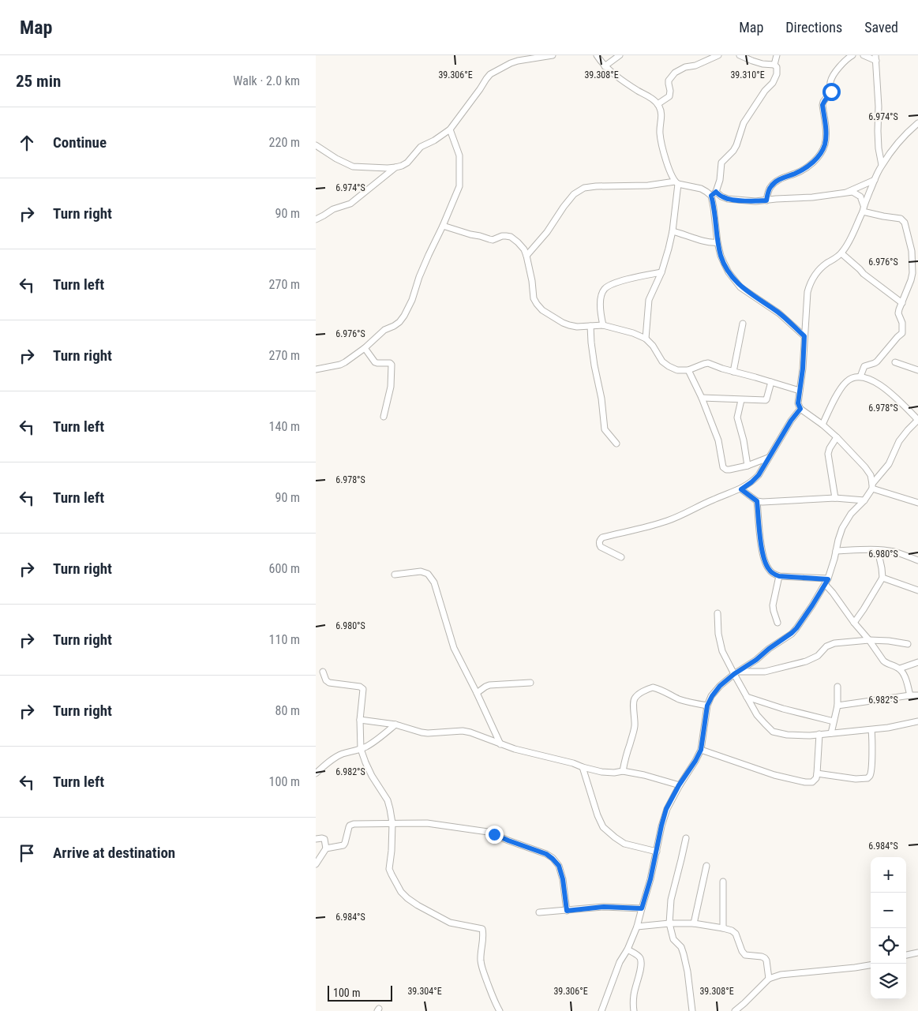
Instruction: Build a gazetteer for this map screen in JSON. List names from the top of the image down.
{
  "scale_bar": "100 m",
  "page": {
    "header": "Map",
    "nav": ["Map", "Directions", "Saved"],
    "heading": ["25 min", "Walk · 2.0 km"],
    "list": [
      ["Continue", "220 m"],
      ["Turn right", "90 m"],
      ["Turn left", "270 m"],
      ["Turn right", "270 m"],
      ["Turn left", "140 m"],
      ["Turn left", "90 m"],
      ["Turn right", "600 m"],
      ["Turn right", "110 m"],
      ["Turn right", "80 m"],
      ["Turn left", "100 m"],
      "Arrive at destination"
    ],
    "map_buttons": ["+", "−"],
    "scale": "100 m"
  },
  "coordinates": [
    "39.306°E",
    "39.308°E",
    "39.310°E",
    "6.974°S",
    "6.976°S",
    "6.978°S",
    "6.980°S",
    "6.982°S",
    "6.984°S",
    "39.304°E"
  ]
}
